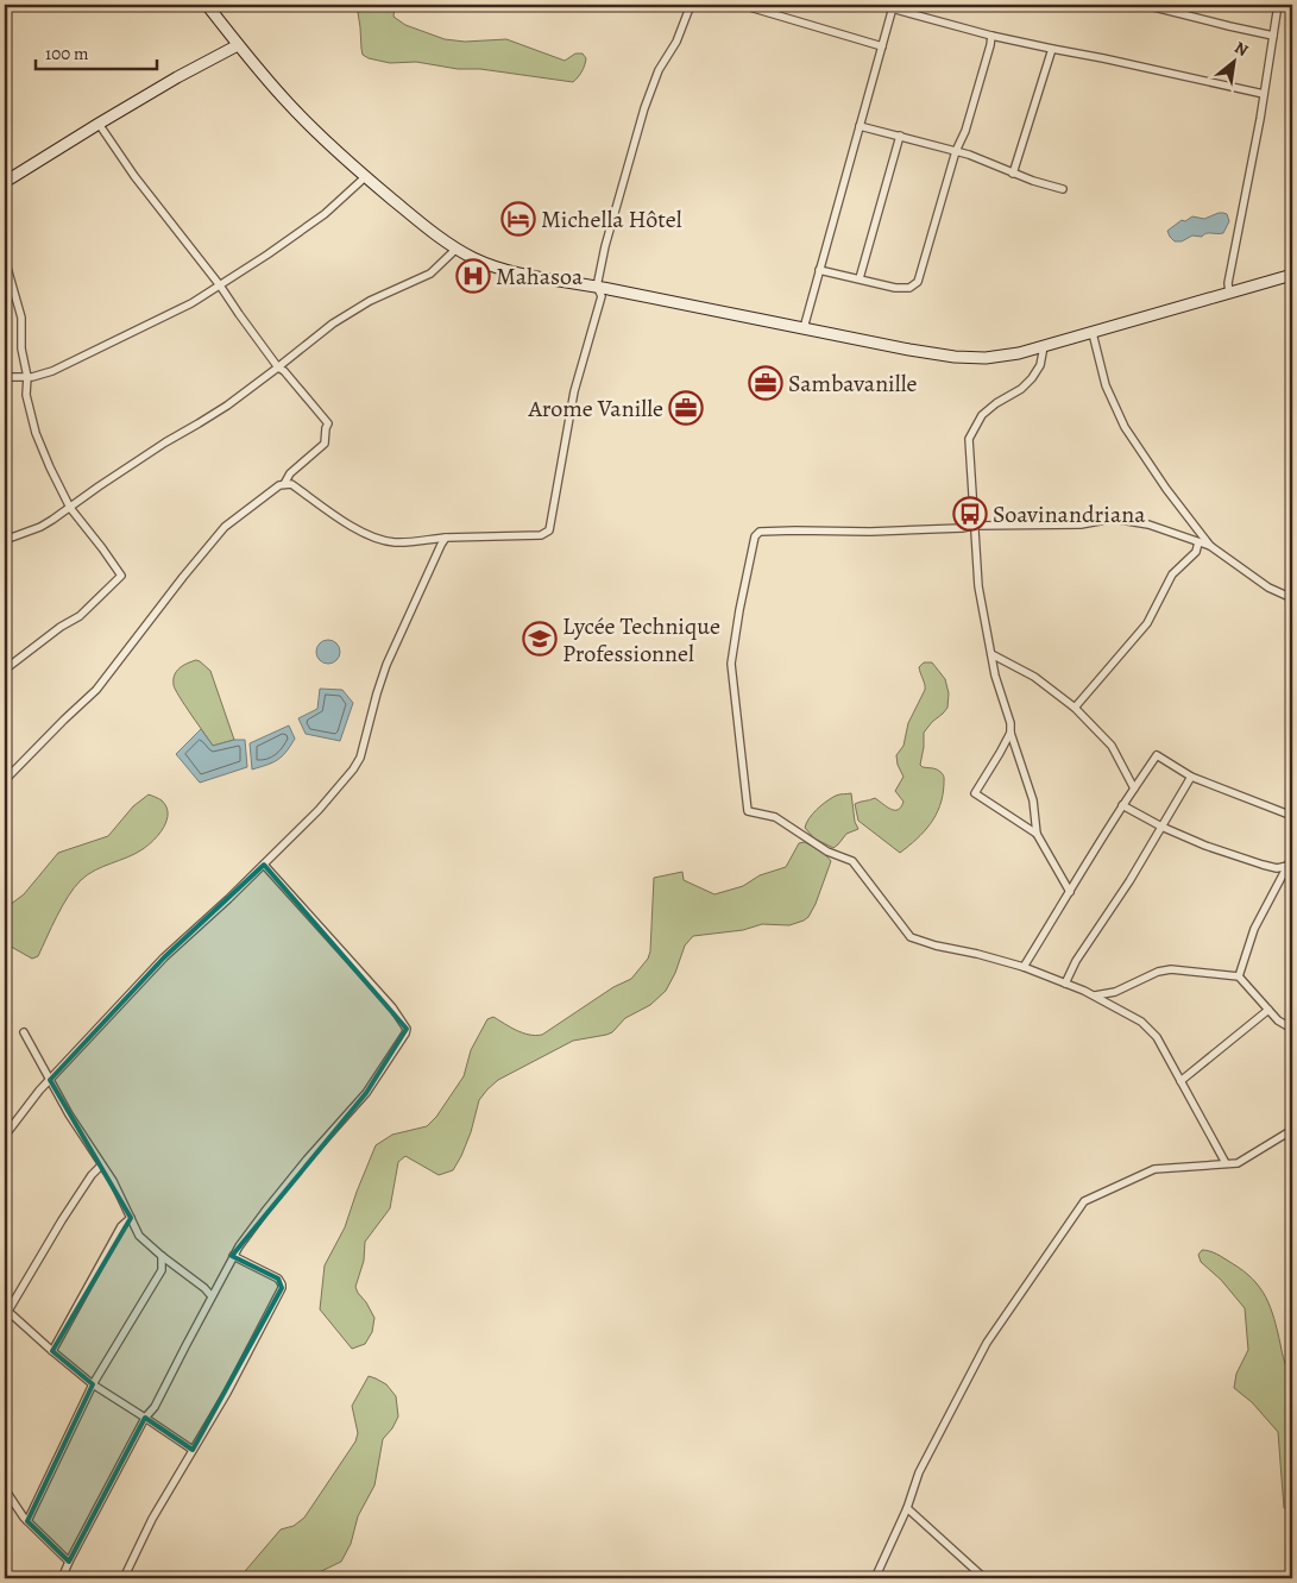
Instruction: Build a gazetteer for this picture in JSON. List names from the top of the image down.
{
  "places": {
    "hotel": ["Michella Hôtel"],
    "hospital": ["Mahasoa"],
    "office": ["Sambavanille", "Arome Vanille"],
    "bus stop": ["Soavinandriana"],
    "school or university": ["Lycée Technique Professionnel"]
  },
  "scale_bar": "100 m",
  "north": "top right"
}
